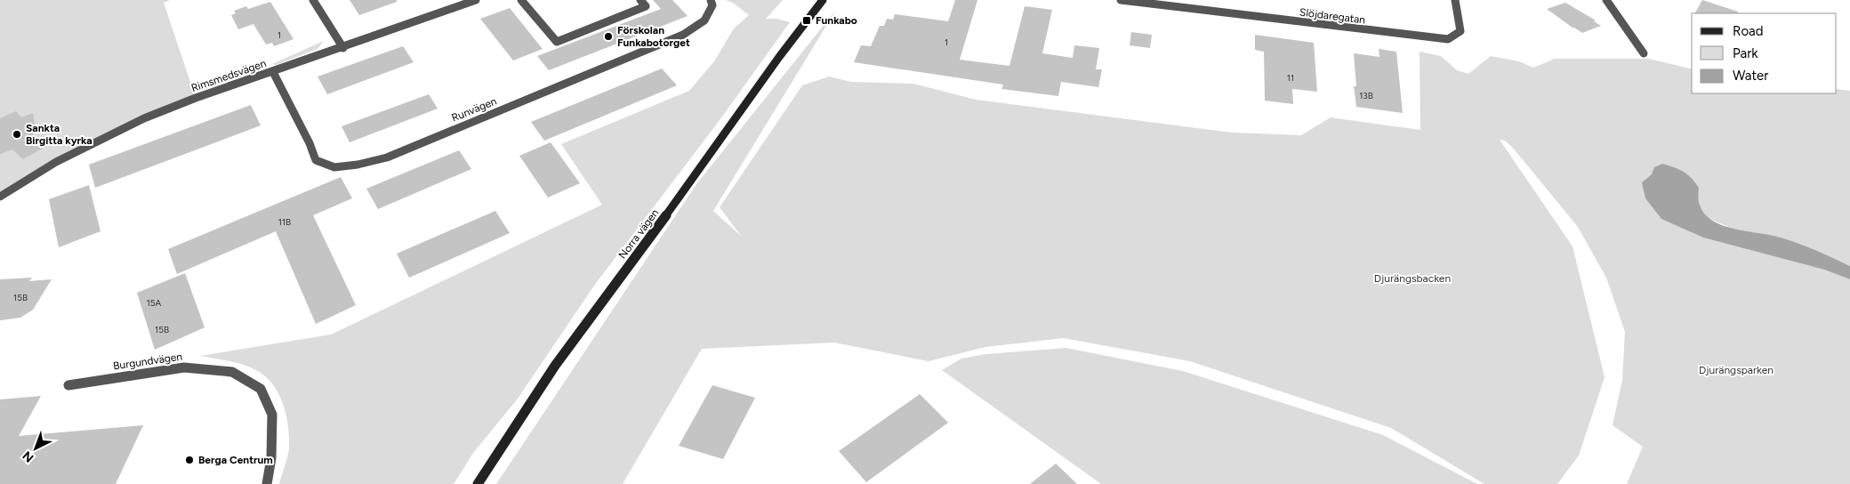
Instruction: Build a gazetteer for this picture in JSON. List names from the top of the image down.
{
  "streets": {
    "main road": ["Norra vägen"],
    "street": [
      "Slöjdaregatan",
      "Rimsmedsvägen",
      "Runvägen",
      "Burgundvägen"
    ]
  },
  "crossings": [
    ["Rimsmedsvägen", "Runvägen"]
  ],
  "parks": ["Djurängsbacken", "Djurängsparken"],
  "places": {
    "transit": ["Funkabo"],
    "other": ["Förskolan Funkabotorget", "Sankta Birgitta kyrka", "Berga Centrum"]
  },
  "house_numbers": [
    "1",
    "1",
    "11",
    "13B",
    "11B",
    "15B",
    "15A",
    "15B"
  ],
  "legend": ["Road", "Park", "Water"],
  "north": "bottom left"
}
